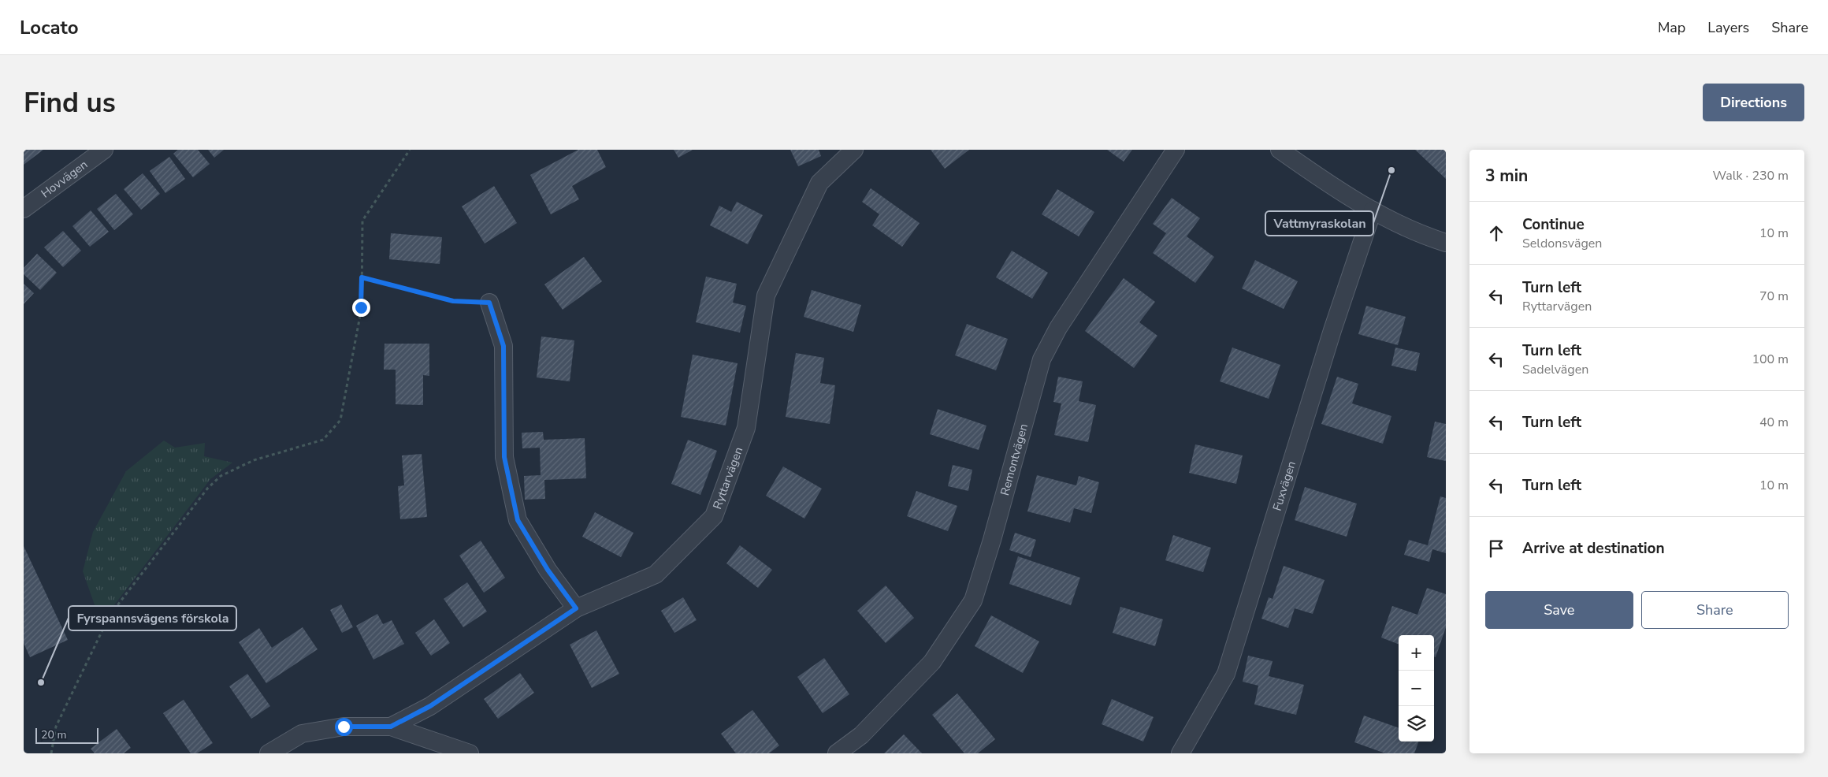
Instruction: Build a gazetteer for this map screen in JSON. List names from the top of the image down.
{
  "streets": {
    "street": [
      "Hovvägen",
      "Remontvägen",
      "Ryttarvägen",
      "Fuxvägen"
    ]
  },
  "places": ["Vattmyraskolan", "Fyrspannsvägens förskola"],
  "scale_bar": "20 m",
  "page": {
    "header": "Locato",
    "nav": ["Map", "Layers", "Share"],
    "buttons": [
      "Directions",
      ["Save", "Share"]
    ],
    "title": "Find us",
    "heading": ["3 min", "Walk · 230 m"],
    "list": [
      ["Continue", "Seldonsvägen", "10 m"],
      ["Turn left", "Ryttarvägen", "70 m"],
      ["Turn left", "Sadelvägen", "100 m"],
      ["Turn left", "40 m"],
      ["Turn left", "10 m"],
      "Arrive at destination"
    ],
    "map_buttons": ["+", "−"],
    "scale": "20 m"
  }
}
